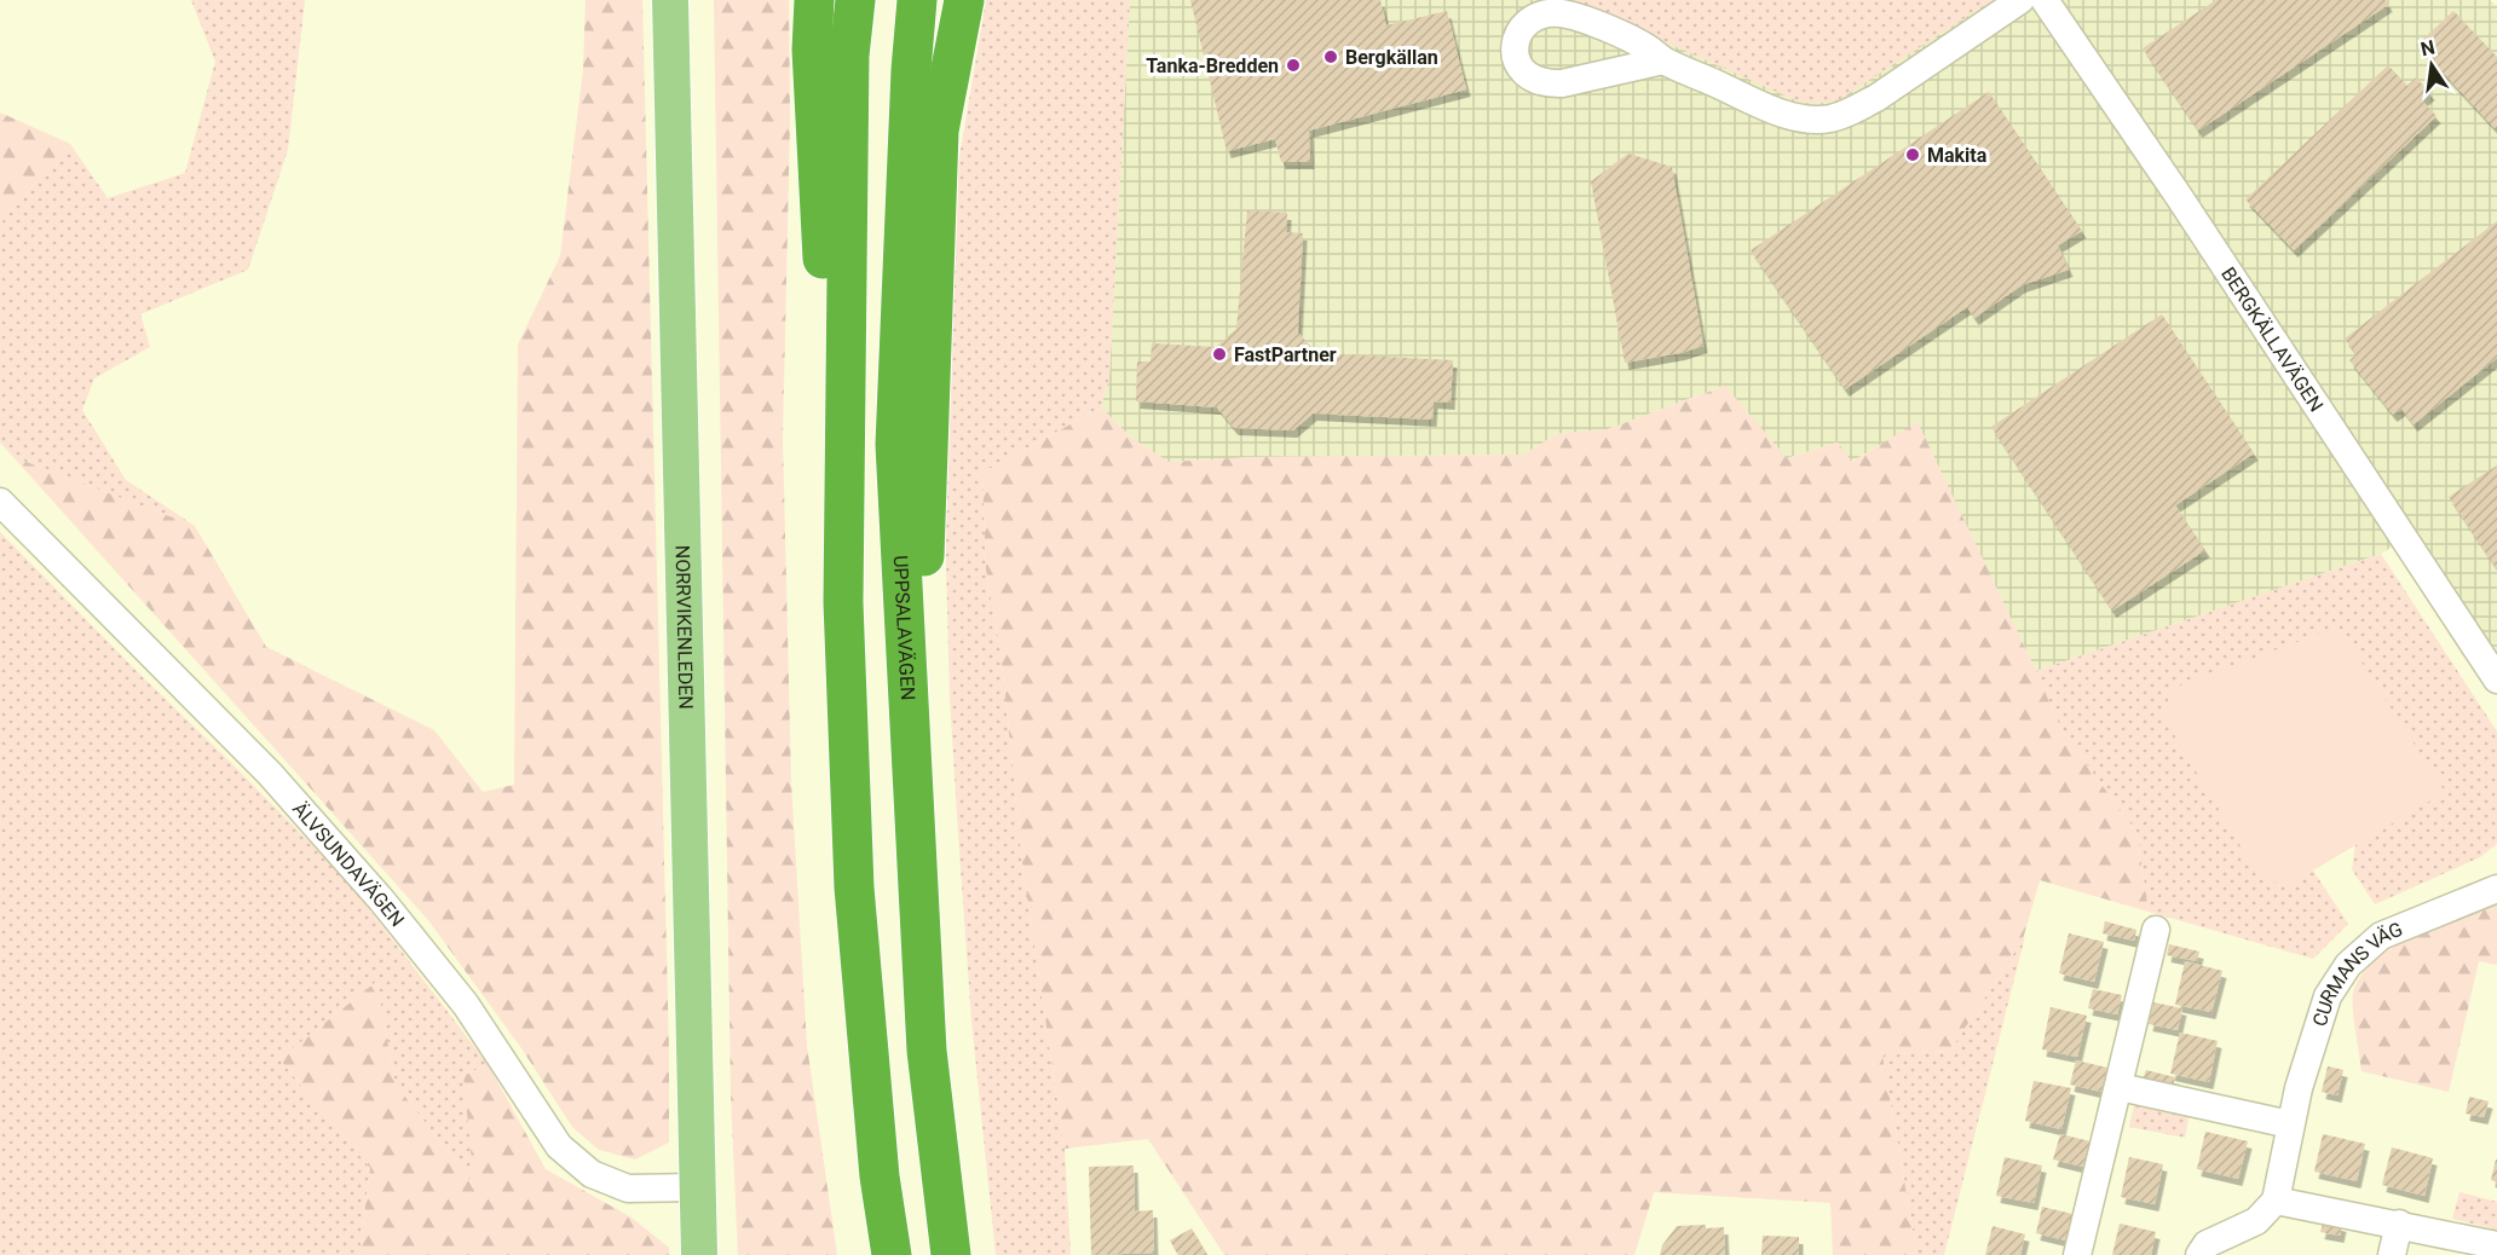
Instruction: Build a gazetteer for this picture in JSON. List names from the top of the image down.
{
  "streets": {
    "highway": ["UPPSALAVÄGEN"],
    "main road": ["NORRVIKENLEDEN"],
    "street": ["BERGKÄLLAVÄGEN", "ÄLVSUNDAVÄGEN", "CURMANS VÄG"]
  },
  "crossings": [
    ["NORRVIKENLEDEN", "ÄLVSUNDAVÄGEN"]
  ],
  "places": [
    "Bergkällan",
    "Tanka-Bredden",
    "Makita",
    "FastPartner"
  ],
  "north": "top"
}
